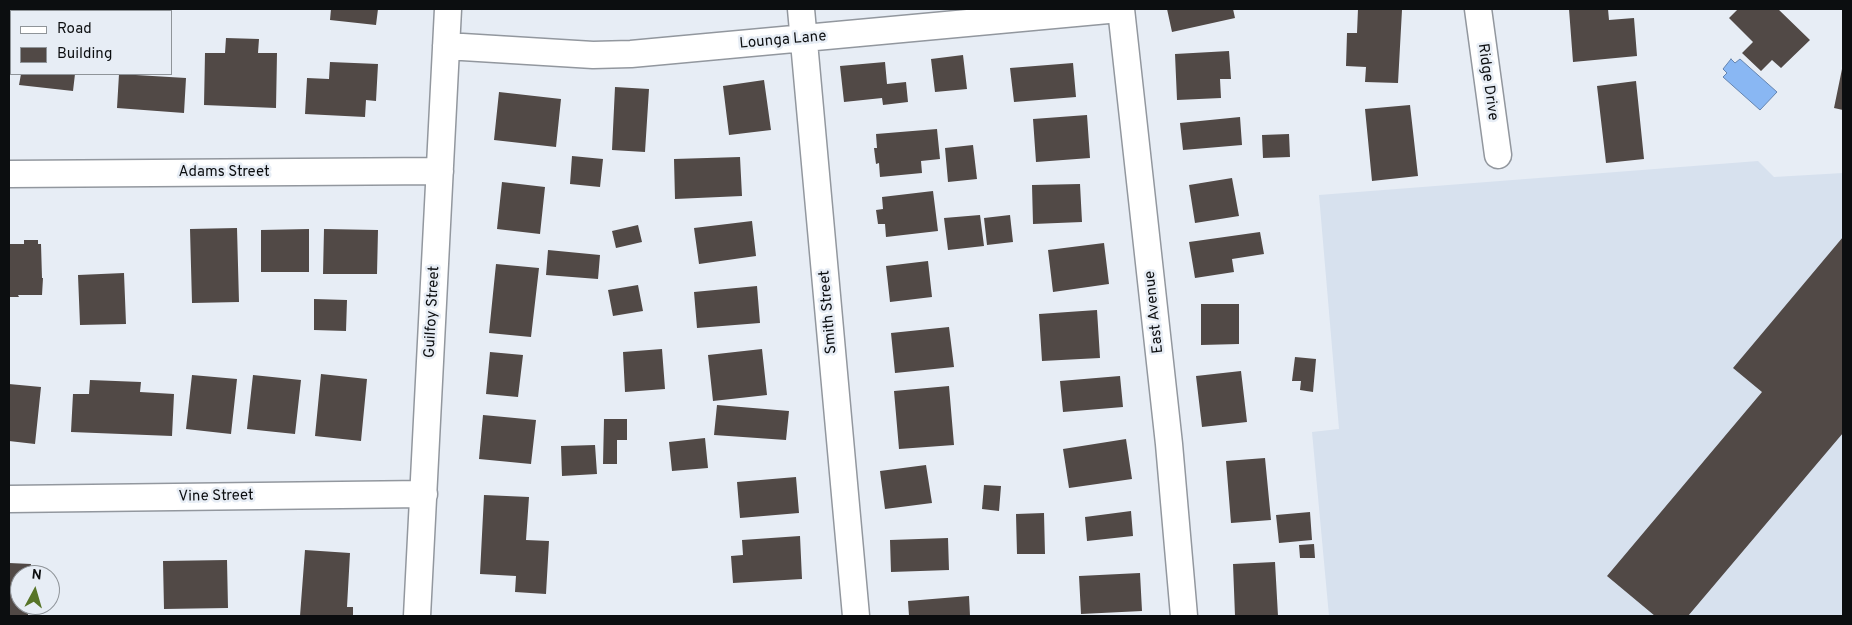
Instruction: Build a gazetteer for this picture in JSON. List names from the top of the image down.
{
  "streets": {
    "street": [
      "Lounga Lane",
      "Ridge Drive",
      "Adams Street",
      "Guilfoy Street",
      "Smith Street",
      "East Avenue",
      "Vine Street"
    ]
  },
  "crossings": [
    ["Lounga Lane", "Guilfoy Street"],
    ["Lounga Lane", "Smith Street"],
    ["Lounga Lane", "East Avenue"],
    ["Adams Street", "Guilfoy Street"],
    ["Guilfoy Street", "Vine Street"]
  ],
  "legend": ["Road", "Building"],
  "north": "top"
}
